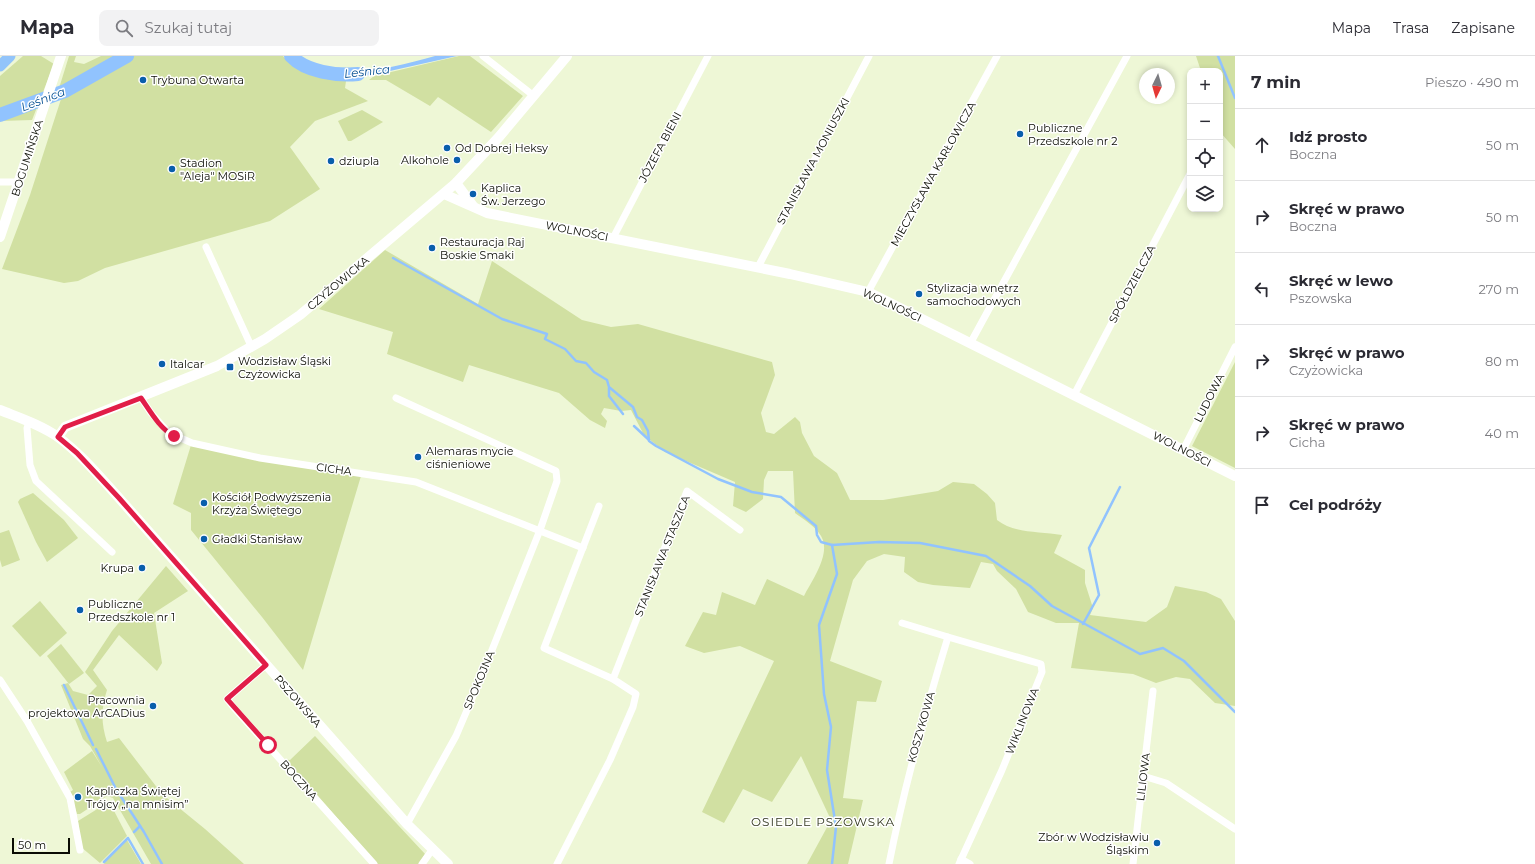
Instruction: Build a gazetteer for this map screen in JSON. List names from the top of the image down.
{
  "streets": {
    "street": [
      "JÓZEFA BIENI",
      "BOGUMIŃSKA",
      "STANISŁAWA MONIUSZKI",
      "MIECZYSŁAWA KARŁOWICZA",
      "WOLNOŚCI",
      "CZYŻOWICKA",
      "SPÓŁDZIELCZA",
      "LUDOWA",
      "CICHA",
      "STANISŁAWA STASZICA",
      "SPOKOJNA",
      "PSZOWSKA",
      "WIKLINOWA",
      "KOSZYKOWA",
      "LILIOWA",
      "BOCZNA"
    ]
  },
  "crossings": [
    ["JÓZEFA BIENI", "WOLNOŚCI"],
    ["STANISŁAWA MONIUSZKI", "WOLNOŚCI"],
    ["MIECZYSŁAWA KARŁOWICZA", "WOLNOŚCI"],
    ["WOLNOŚCI", "CZYŻOWICKA"],
    ["WOLNOŚCI", "SPÓŁDZIELCZA"],
    ["WOLNOŚCI", "LUDOWA"],
    ["CZYŻOWICKA", "CICHA"],
    ["CZYŻOWICKA", "PSZOWSKA"],
    ["CICHA", "SPOKOJNA"],
    ["SPOKOJNA", "PSZOWSKA"],
    ["PSZOWSKA", "BOCZNA"],
    ["WIKLINOWA", "KOSZYKOWA"]
  ],
  "districts": ["OSIEDLE PSZOWSKA"],
  "water": ["Leśnica"],
  "places": {
    "other": [
      "Trybuna Otwarta",
      "Publiczne Przedszkole nr 2",
      "Od Dobrej Heksy",
      "Alkohole",
      "dziupla",
      "Stadion \"Aleja\" MOSiR",
      "Kaplica Św. Jerzego",
      "Restauracja Raj Boskie Smaki",
      "Stylizacja wnętrz samochodowych",
      "Italcar",
      "Alemaras mycie ciśnieniowe",
      "Kościół Podwyższenia Krzyża Świętego",
      "Gładki Stanisław",
      "Krupa",
      "Publiczne Przedszkole nr 1",
      "Pracownia projektowa ArCADius",
      "Kapliczka Świętej Trójcy „na mnisim”",
      "Zbór w Wodzisławiu Śląskim"
    ],
    "transit": ["Wodzisław Śląski Czyżowicka"]
  },
  "scale_bar": "50 m",
  "north": "bottom",
  "page": {
    "header": "Mapa",
    "search": "Szukaj tutaj",
    "nav": ["Mapa", "Trasa", "Zapisane"],
    "heading": ["7 min", "Pieszo · 490 m"],
    "map_buttons": ["+", "−"],
    "list": [
      ["Idź prosto", "Boczna", "50 m"],
      ["Skręć w prawo", "Boczna", "50 m"],
      ["Skręć w lewo", "Pszowska", "270 m"],
      ["Skręć w prawo", "Czyżowicka", "80 m"],
      ["Skręć w prawo", "Cicha", "40 m"],
      "Cel podróży"
    ],
    "scale": "50 m"
  }
}
